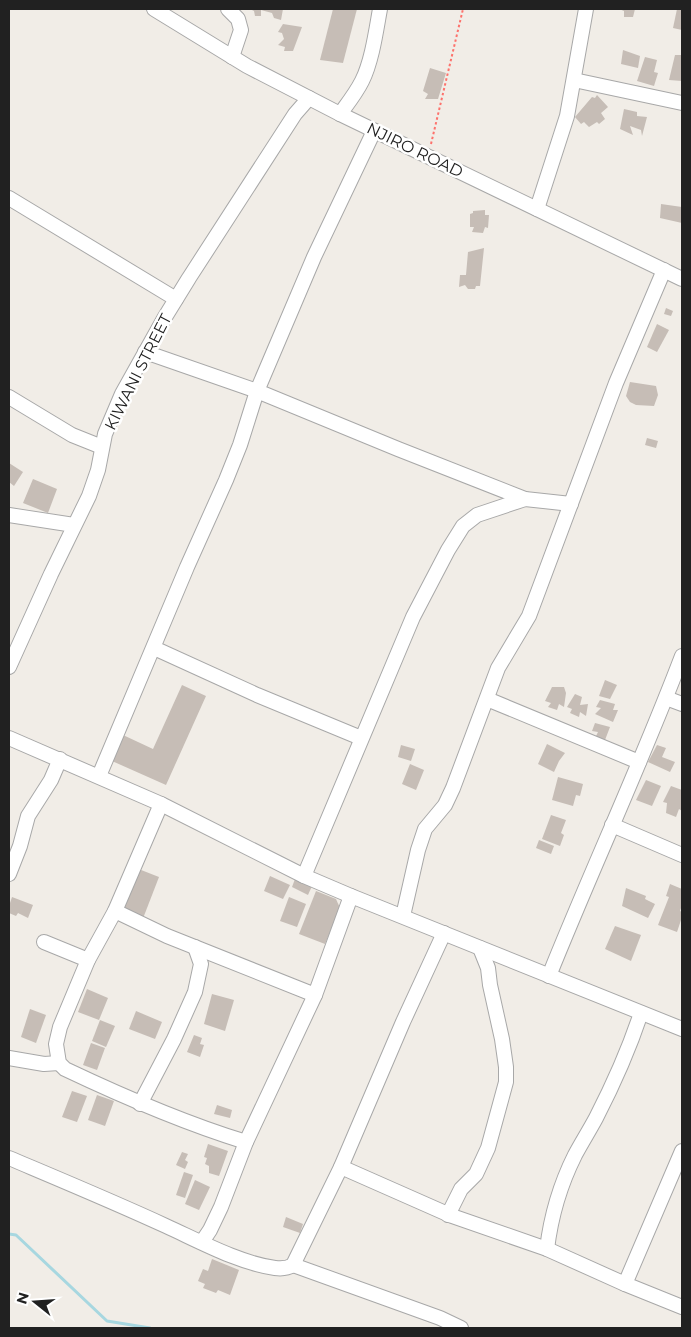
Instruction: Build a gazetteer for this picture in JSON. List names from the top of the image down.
{
  "streets": {
    "street": ["NJIRO ROAD", "KIWANI STREET"]
  },
  "crossings": [
    ["NJIRO ROAD", "KIWANI STREET"]
  ],
  "north": "left"
}
